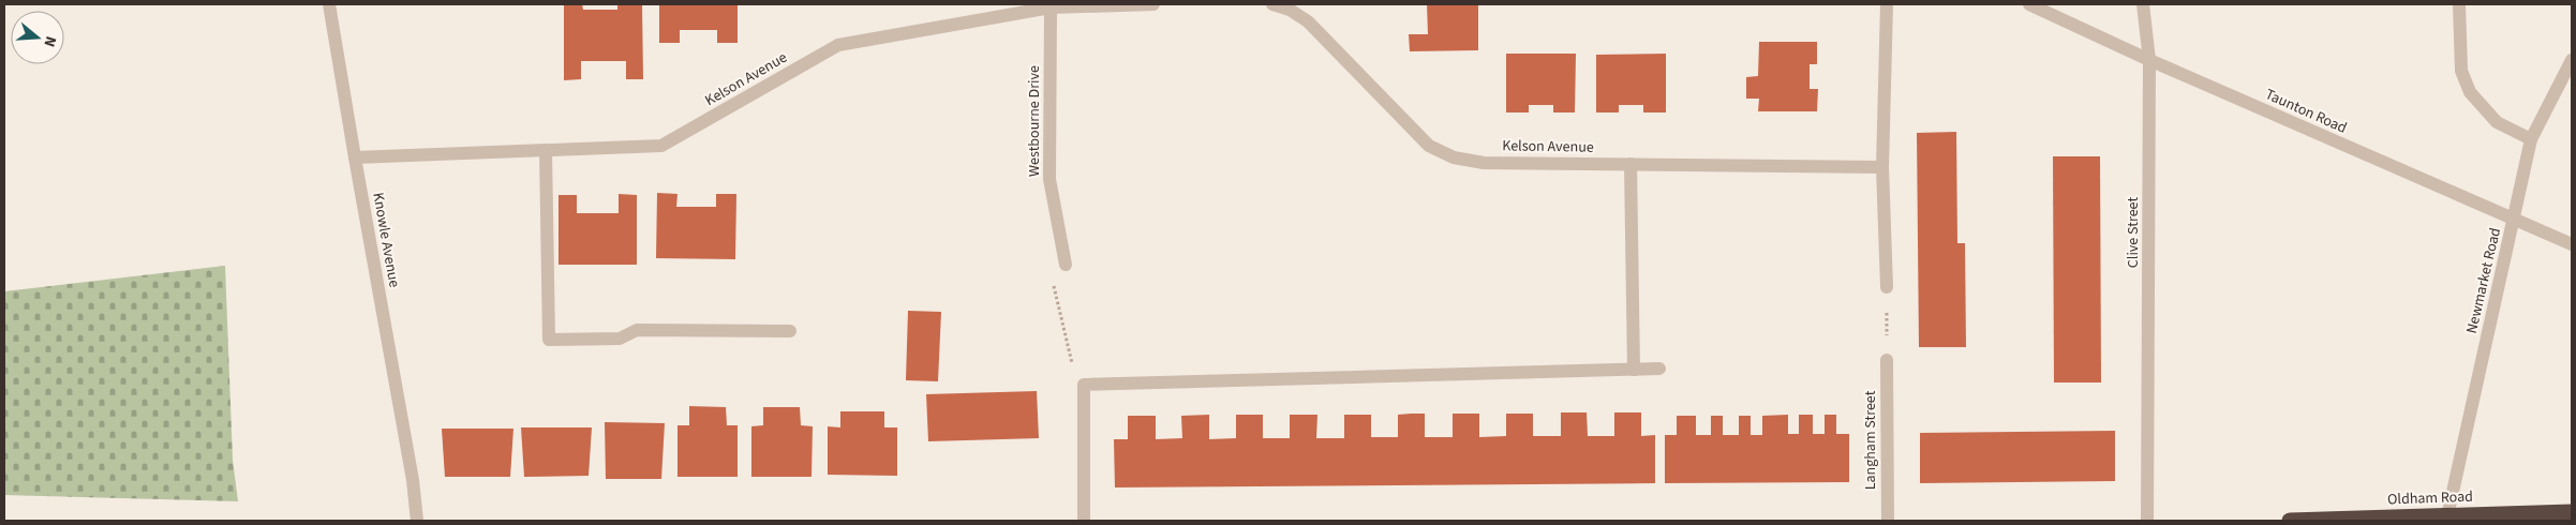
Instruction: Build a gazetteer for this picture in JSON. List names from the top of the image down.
{
  "streets": {
    "highway": ["Oldham Road"],
    "street": [
      "Kelson Avenue",
      "Taunton Road",
      "Westbourne Drive",
      "Clive Street",
      "Knowle Avenue",
      "Newmarket Road",
      "Langham Street"
    ]
  },
  "crossings": [
    ["Kelson Avenue", "Westbourne Drive"],
    ["Kelson Avenue", "Knowle Avenue"],
    ["Taunton Road", "Clive Street"],
    ["Taunton Road", "Newmarket Road"],
    ["Newmarket Road", "Oldham Road"]
  ],
  "north": "right"
}
